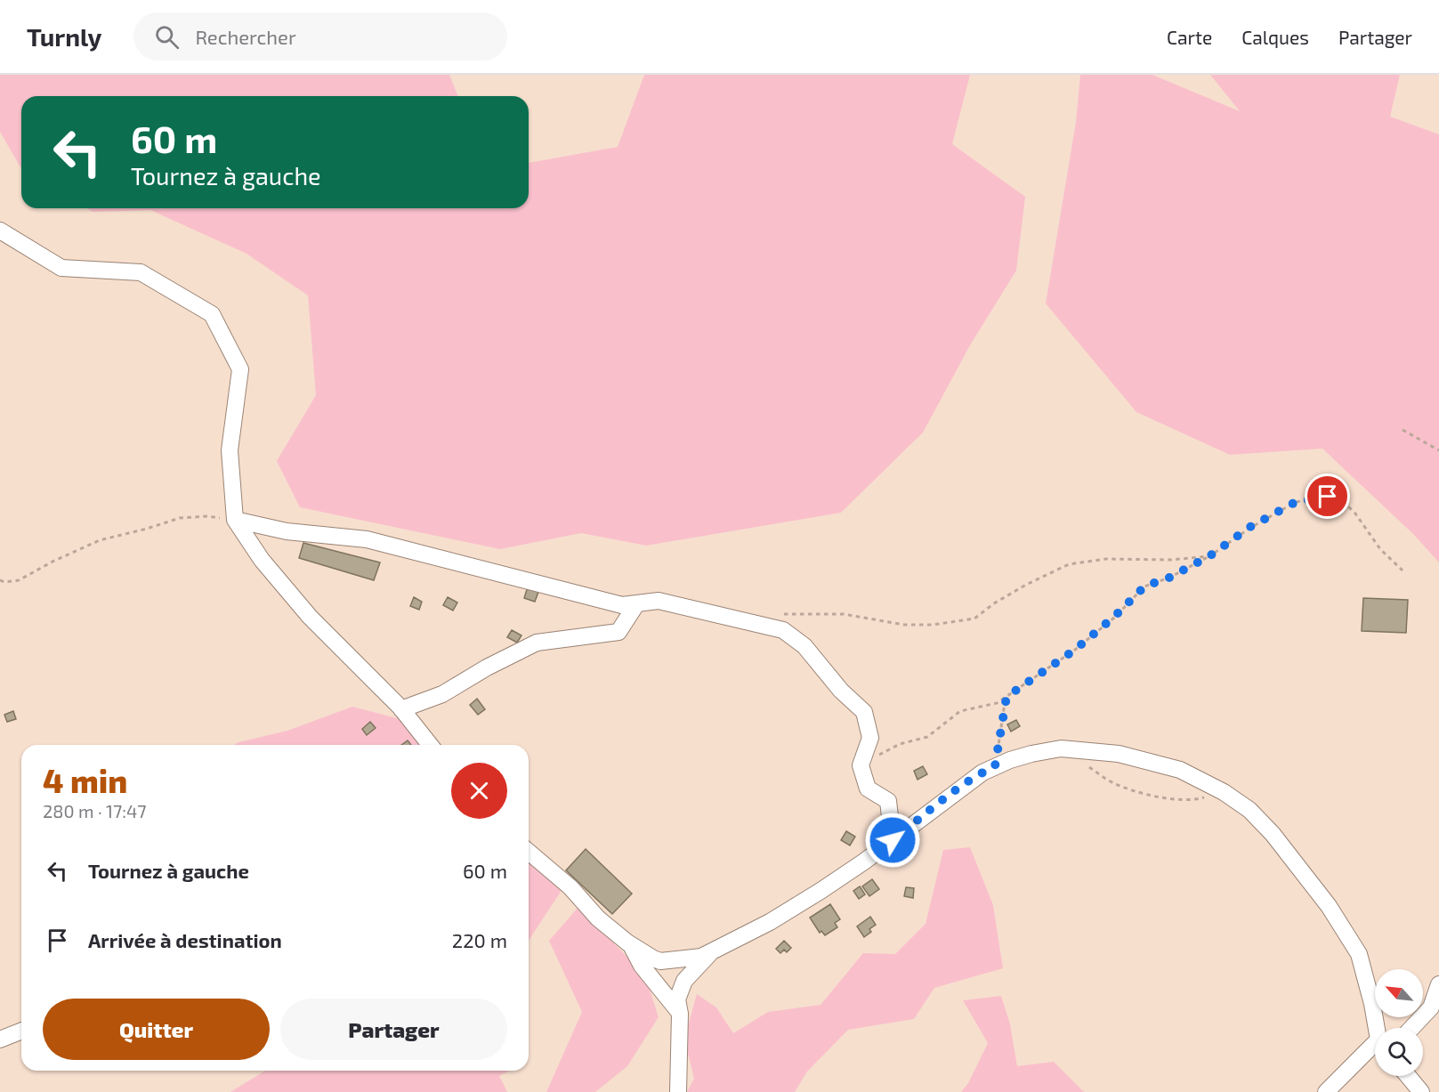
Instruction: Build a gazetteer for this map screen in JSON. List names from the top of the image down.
{
  "north": "top left",
  "page": {
    "header": "Turnly",
    "search": "Rechercher",
    "nav": ["Carte", "Calques", "Partager"],
    "turn": ["60 m", "Tournez à gauche"],
    "heading": ["4 min", "280 m · 17:47"],
    "list": [
      {
        "name": "Tournez à gauche",
        "value": "60 m"
      },
      {
        "name": "Arrivée à destination",
        "value": "220 m"
      }
    ],
    "buttons": ["Quitter", "Partager"]
  }
}
